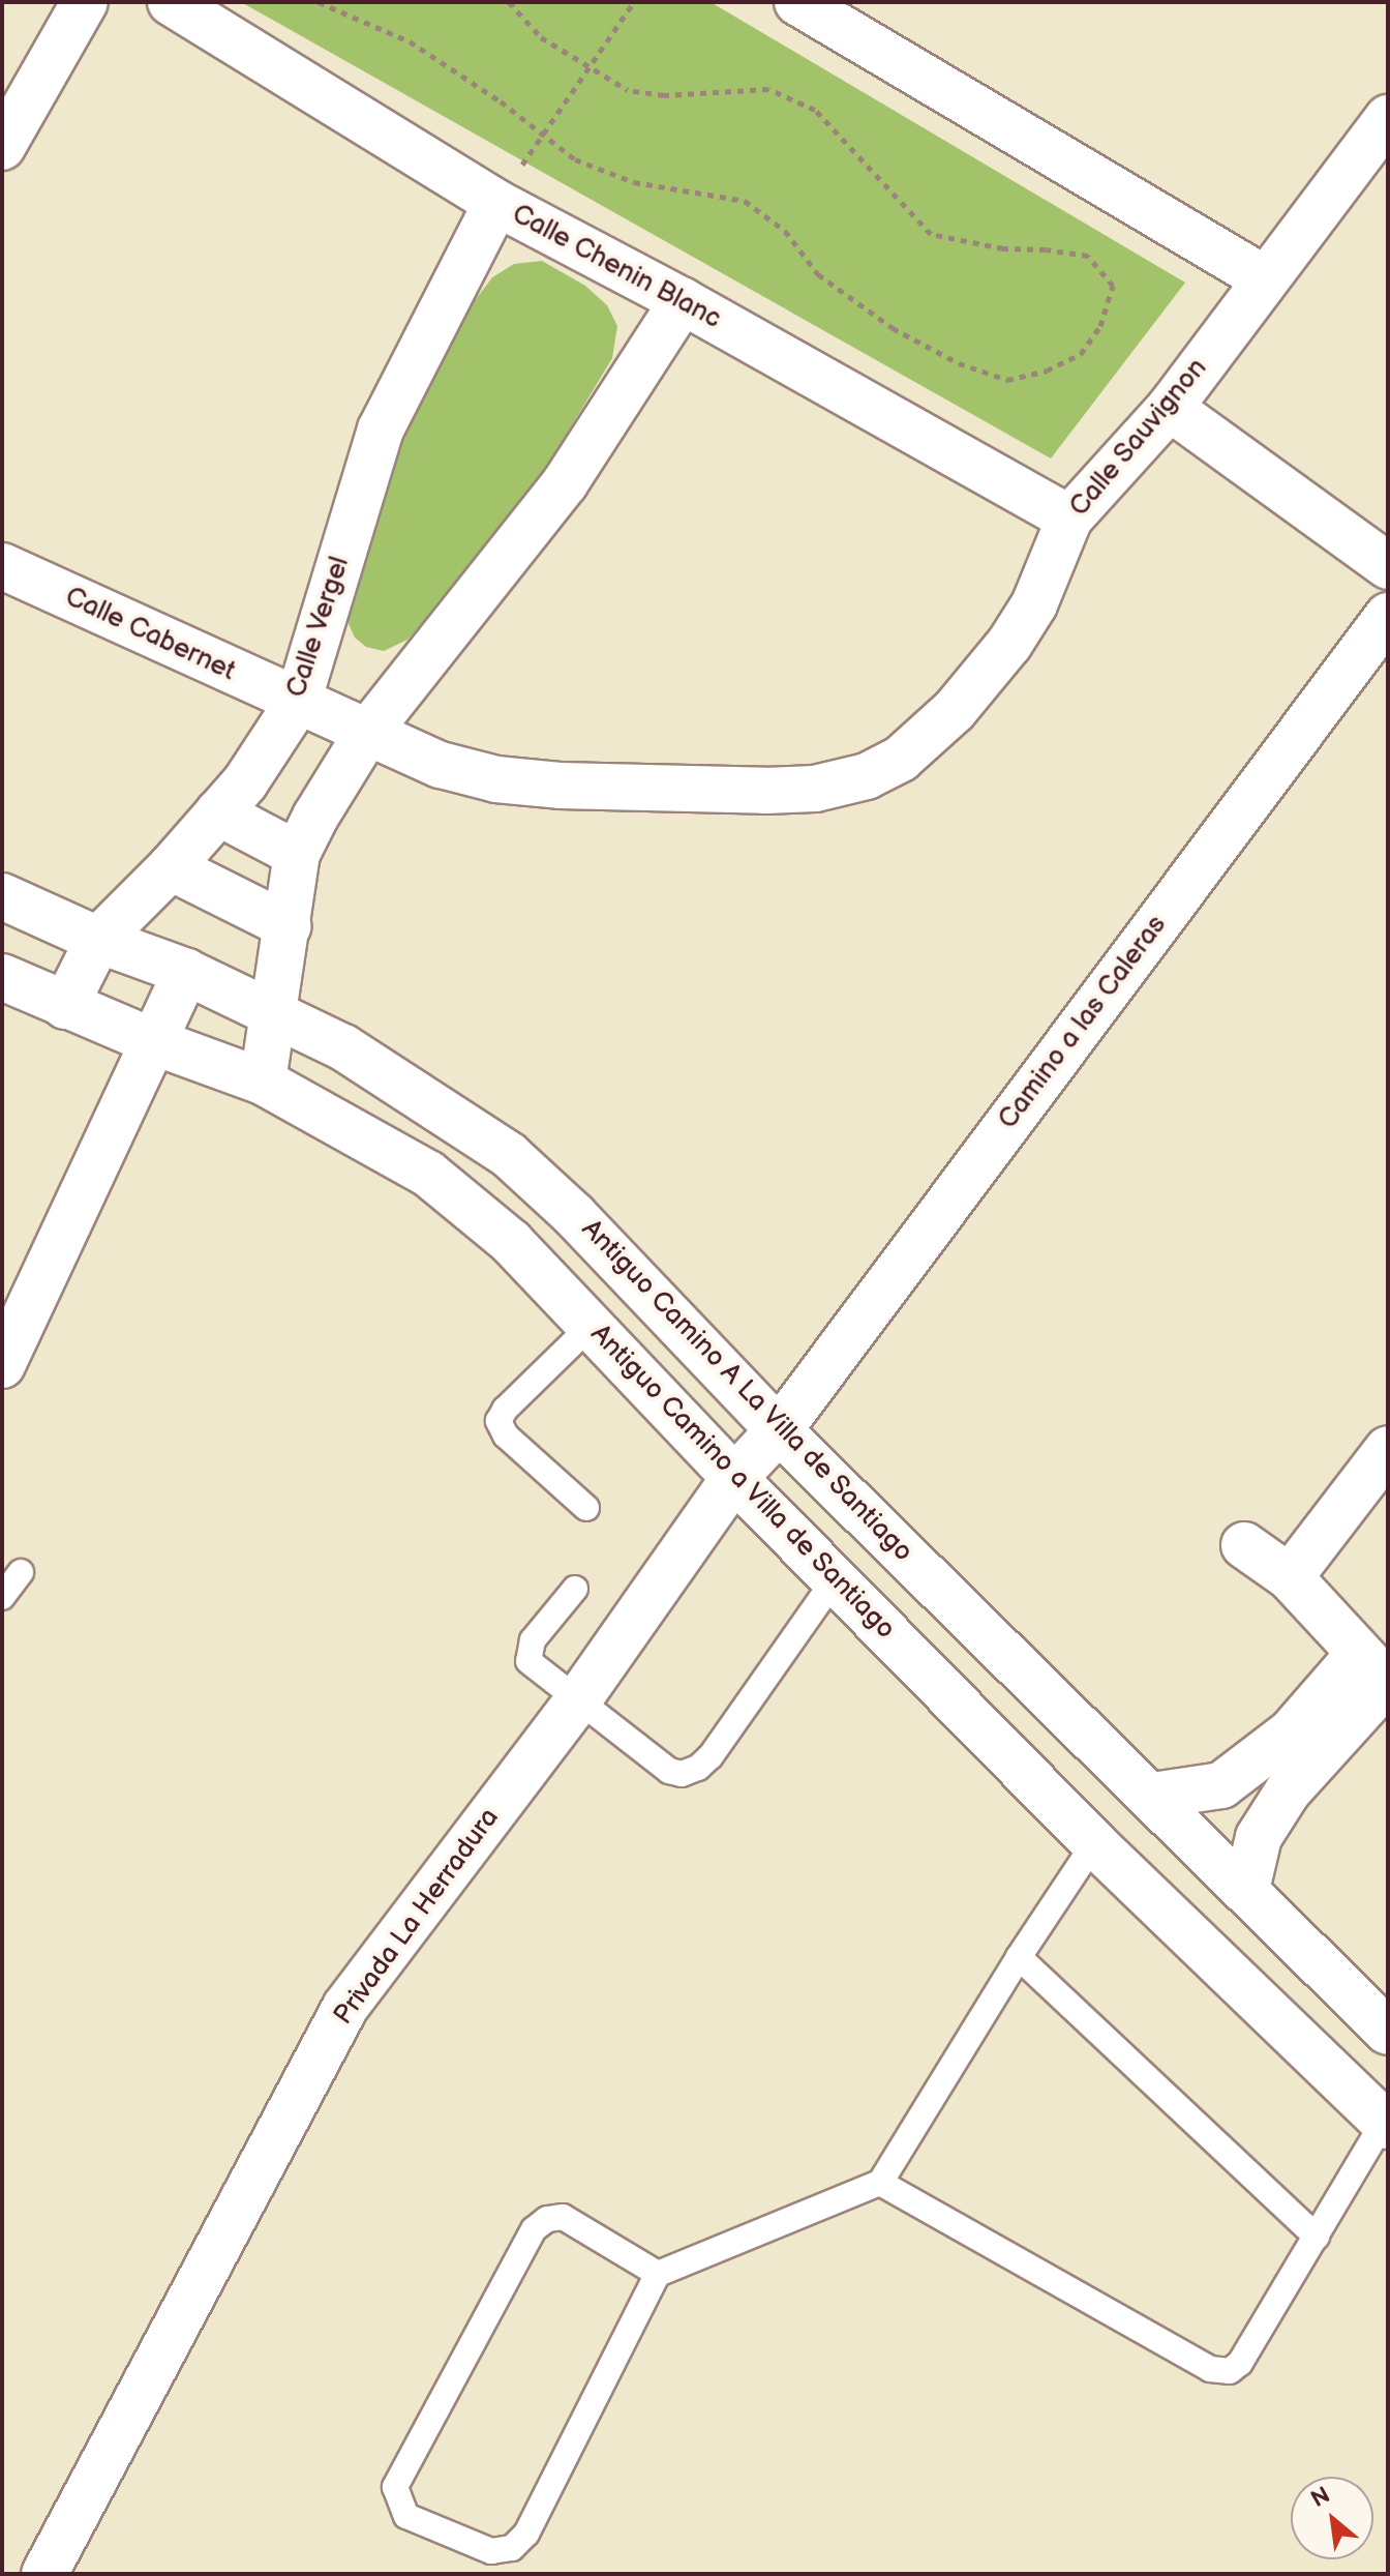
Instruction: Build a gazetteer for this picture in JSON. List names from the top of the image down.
{
  "streets": {
    "street": [
      "Calle Chenin Blanc",
      "Calle Sauvignon",
      "Calle Vergel",
      "Calle Cabernet",
      "Camino a las Caleras",
      "Antiguo Camino A La Villa de Santiago",
      "Antiguo Camino a Villa de Santiago",
      "Privada La Herradura"
    ]
  },
  "crossings": [
    ["Calle Chenin Blanc", "Calle Sauvignon"],
    ["Calle Chenin Blanc", "Calle Vergel"],
    ["Calle Sauvignon", "Calle Vergel"],
    ["Calle Sauvignon", "Calle Cabernet"],
    ["Calle Vergel", "Calle Cabernet"],
    ["Calle Vergel", "Antiguo Camino A La Villa de Santiago"],
    ["Calle Vergel", "Antiguo Camino a Villa de Santiago"],
    ["Camino a las Caleras", "Antiguo Camino A La Villa de Santiago"],
    ["Camino a las Caleras", "Privada La Herradura"],
    ["Antiguo Camino A La Villa de Santiago", "Privada La Herradura"],
    ["Antiguo Camino a Villa de Santiago", "Privada La Herradura"]
  ],
  "north": "top left"
}
